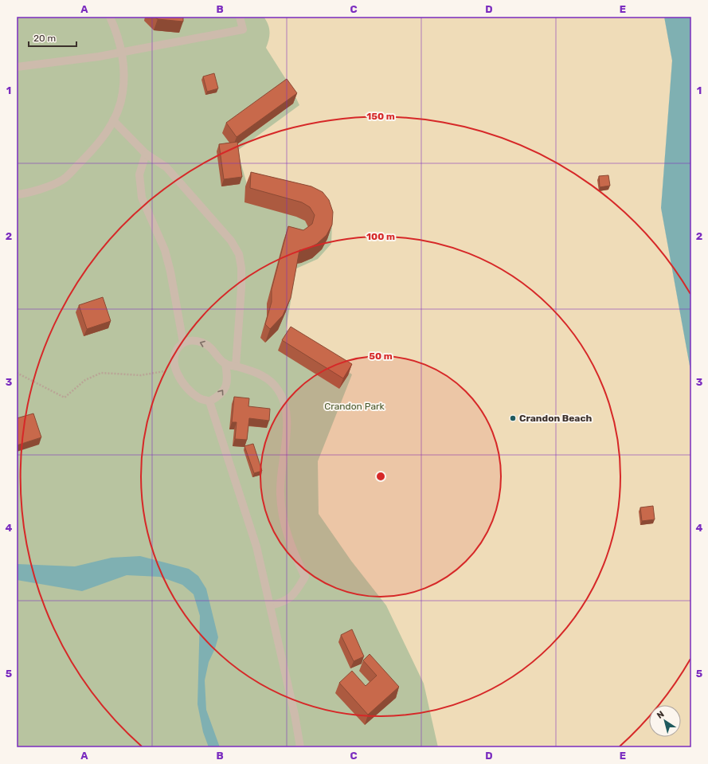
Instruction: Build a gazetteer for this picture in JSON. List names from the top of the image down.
{
  "parks": ["Crandon Park"],
  "places": ["Crandon Beach"],
  "scale_bar": "20 m",
  "north": "top left",
  "grid": {
    "columns": [
      "A",
      "B",
      "C",
      "D",
      "E"
    ],
    "rows": [
      "1",
      "2",
      "3",
      "4",
      "5"
    ]
  },
  "rings": ["150 m", "100 m", "50 m"]
}
